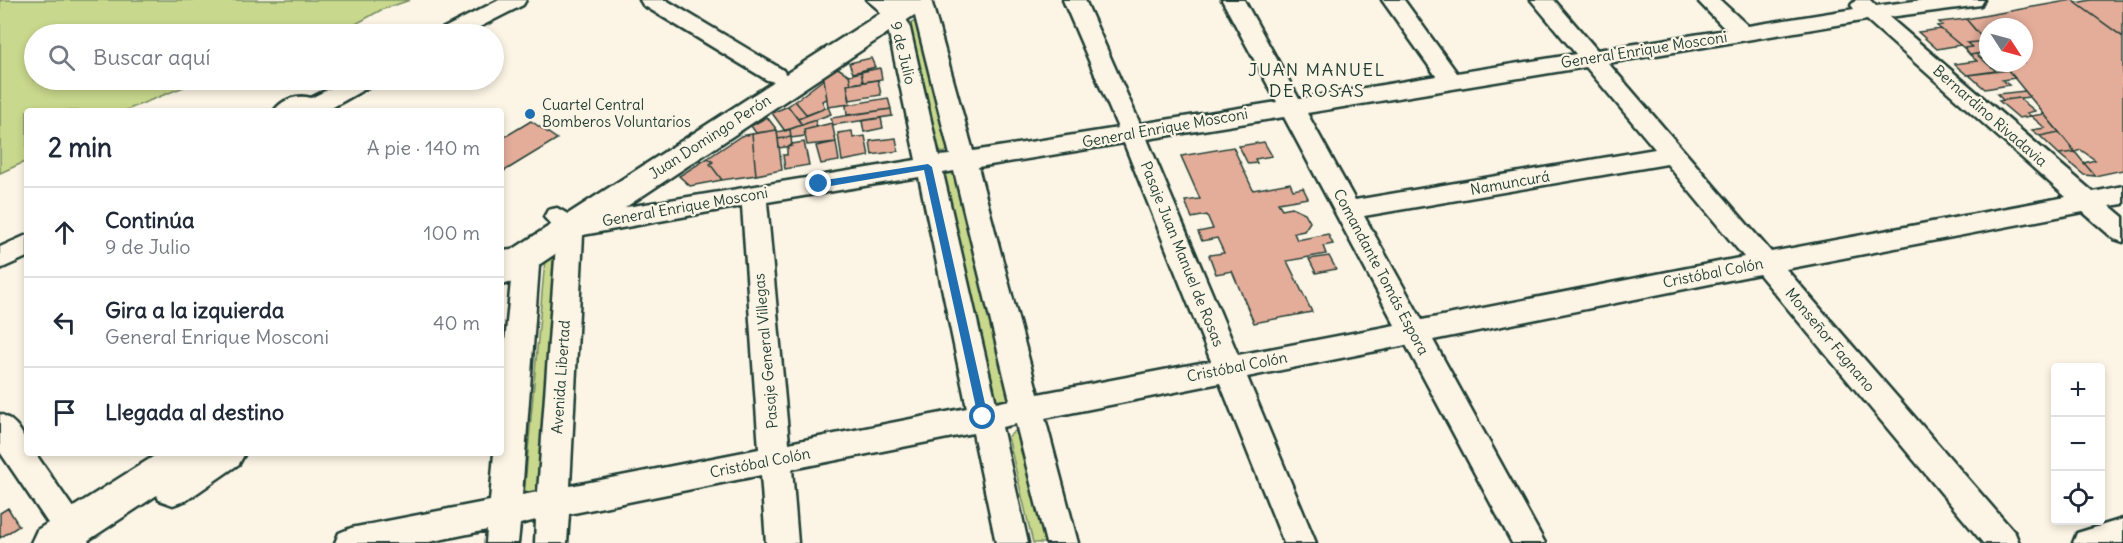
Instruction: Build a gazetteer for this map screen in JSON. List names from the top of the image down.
{
  "streets": {
    "main road": ["Juan Domingo Perón"],
    "street": [
      "General Enrique Mosconi",
      "9 de Julio",
      "Bernardino Rivadavia",
      "Namuncurá",
      "Pasaje Juan Manuel de Rosas",
      "Comandante Tomás Espora",
      "Cristóbal Colón",
      "Monseñor Fagnano",
      "Pasaje General Villegas",
      "Avenida Libertad"
    ]
  },
  "crossings": [
    ["General Enrique Mosconi", "9 de Julio"],
    ["General Enrique Mosconi", "Bernardino Rivadavia"],
    ["General Enrique Mosconi", "Juan Domingo Perón"],
    ["General Enrique Mosconi", "Pasaje Juan Manuel de Rosas"],
    ["General Enrique Mosconi", "Comandante Tomás Espora"],
    ["General Enrique Mosconi", "Monseñor Fagnano"],
    ["General Enrique Mosconi", "Pasaje General Villegas"],
    ["General Enrique Mosconi", "Avenida Libertad"],
    ["9 de Julio", "Juan Domingo Perón"],
    ["9 de Julio", "Cristóbal Colón"],
    ["Bernardino Rivadavia", "Cristóbal Colón"],
    ["Juan Domingo Perón", "Avenida Libertad"],
    ["Namuncurá", "Comandante Tomás Espora"],
    ["Namuncurá", "Monseñor Fagnano"],
    ["Pasaje Juan Manuel de Rosas", "Cristóbal Colón"],
    ["Comandante Tomás Espora", "Cristóbal Colón"],
    ["Cristóbal Colón", "Monseñor Fagnano"],
    ["Cristóbal Colón", "Pasaje General Villegas"],
    ["Cristóbal Colón", "Avenida Libertad"]
  ],
  "districts": ["JUAN MANUEL DE ROSAS"],
  "places": ["Cuartel Central Bomberos Voluntarios"],
  "north": "bottom right",
  "page": {
    "search": "Buscar aquí",
    "heading": ["2 min", "A pie · 140 m"],
    "list": [
      ["Continúa", "9 de Julio", "100 m"],
      ["Gira a la izquierda", "General Enrique Mosconi", "40 m"],
      "Llegada al destino"
    ],
    "map_buttons": ["+", "−"]
  }
}
